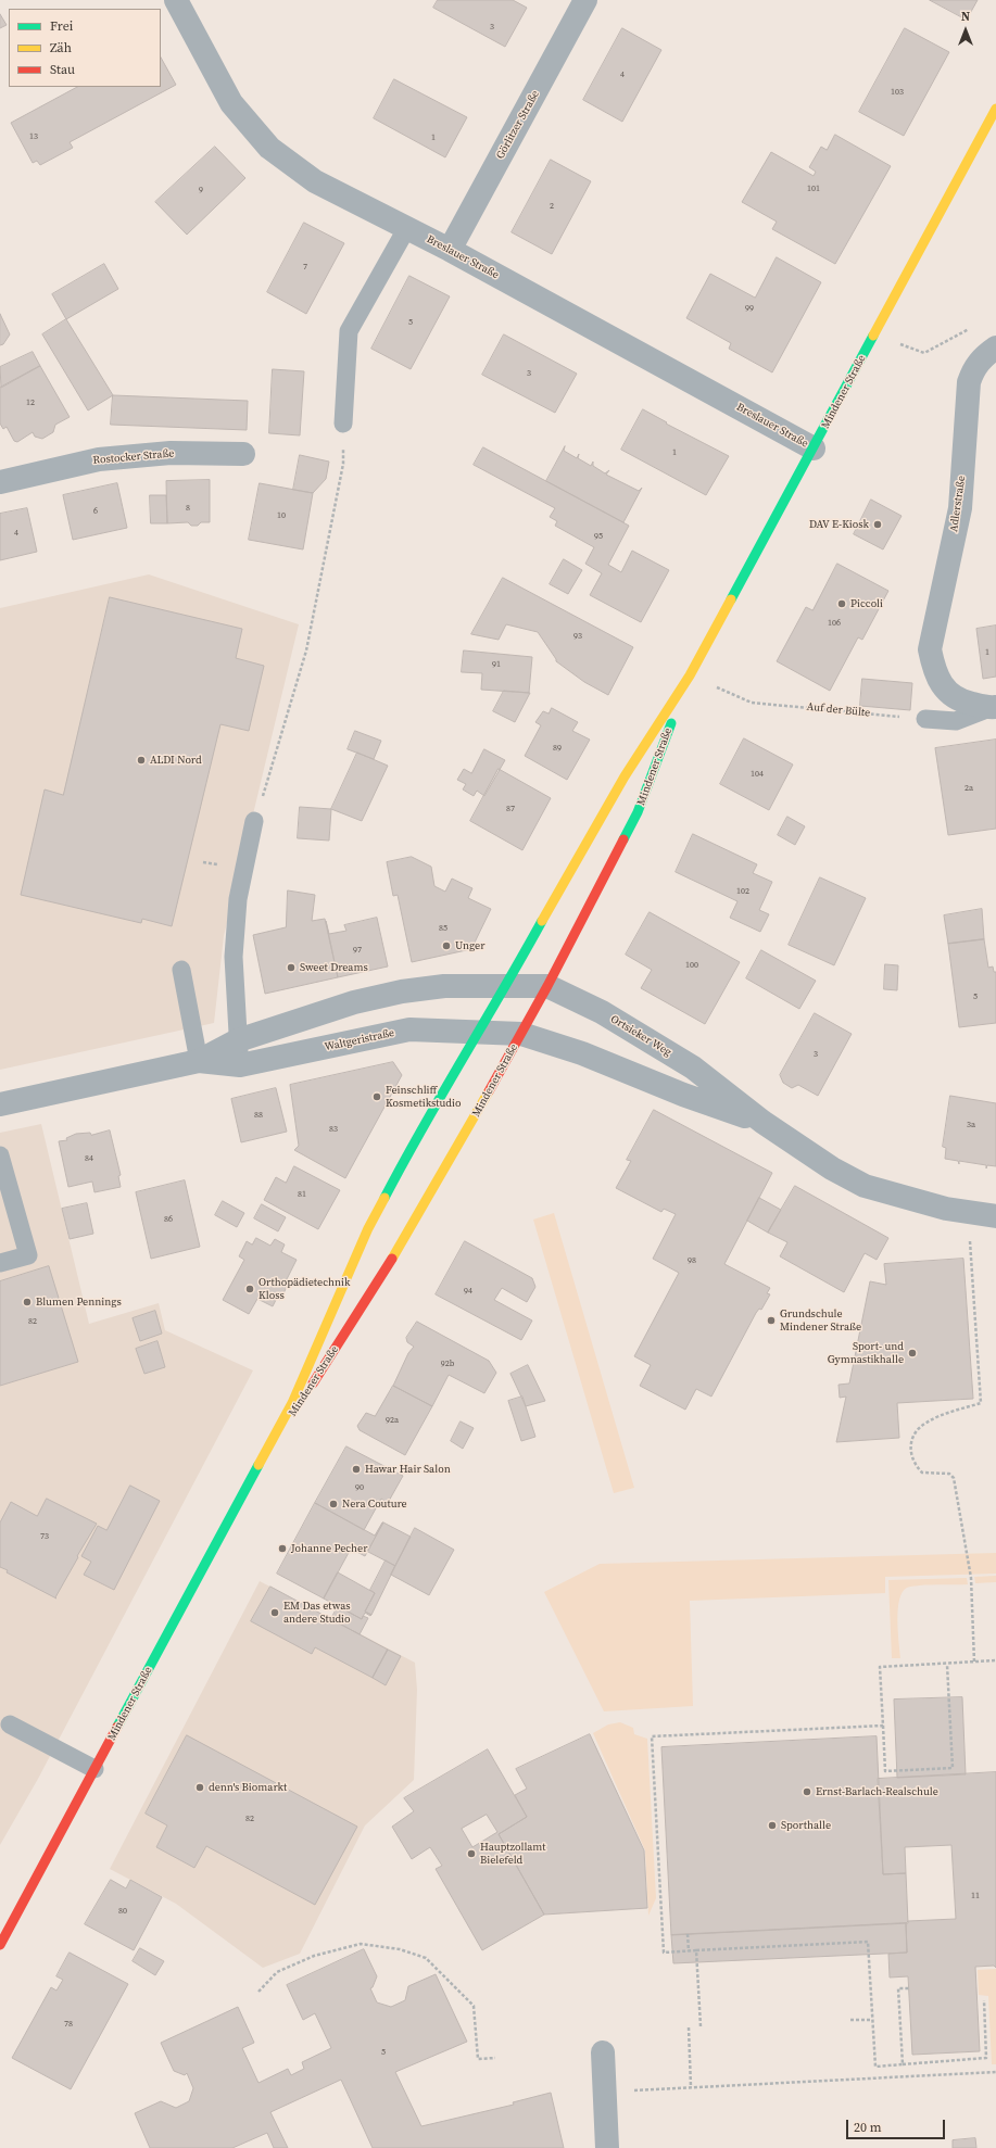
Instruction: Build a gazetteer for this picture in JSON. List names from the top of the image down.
{
  "streets": {
    "street": [
      "Görlitzer Straße",
      "Breslauer Straße",
      "Mindener Straße",
      "Rostocker Straße",
      "Adlerstraße",
      "Ortsieker Weg",
      "Waltgeristraße"
    ],
    "path": ["Auf der Bülte"]
  },
  "crossings": [
    ["Görlitzer Straße", "Breslauer Straße"],
    ["Breslauer Straße", "Mindener Straße"],
    ["Mindener Straße", "Auf der Bülte"],
    ["Mindener Straße", "Ortsieker Weg"],
    ["Mindener Straße", "Waltgeristraße"],
    ["Ortsieker Weg", "Waltgeristraße"]
  ],
  "places": [
    "DAV E-Kiosk",
    "Piccoli",
    "ALDI Nord",
    "Unger",
    "Sweet Dreams",
    "Feinschliff Kosmetikstudio",
    "Orthopädietechnik Kloss",
    "Blumen Pennings",
    "Grundschule Mindener Straße",
    "Sport- und Gymnastikhalle",
    "Hawar Hair Salon",
    "Nera Couture",
    "Johanne Pecher",
    "EM Das etwas andere Studio",
    "denn's Biomarkt",
    "Ernst-Barlach-Realschule",
    "Sporthalle",
    "Hauptzollamt Bielefeld"
  ],
  "house_numbers": [
    "3",
    "4",
    "103",
    "13",
    "1",
    "101",
    "9",
    "2",
    "7",
    "99",
    "5",
    "3",
    "12",
    "1",
    "8",
    "6",
    "10",
    "4",
    "95",
    "106",
    "93",
    "1",
    "91",
    "89",
    "104",
    "2a",
    "87",
    "102",
    "85",
    "97",
    "100",
    "5",
    "3",
    "88",
    "3a",
    "83",
    "84",
    "81",
    "86",
    "98",
    "94",
    "82",
    "92b",
    "92a",
    "90",
    "73",
    "82",
    "11",
    "80",
    "78",
    "5"
  ],
  "legend": ["Frei", "Zäh", "Stau"],
  "scale_bar": "20 m",
  "north": "top"
}
